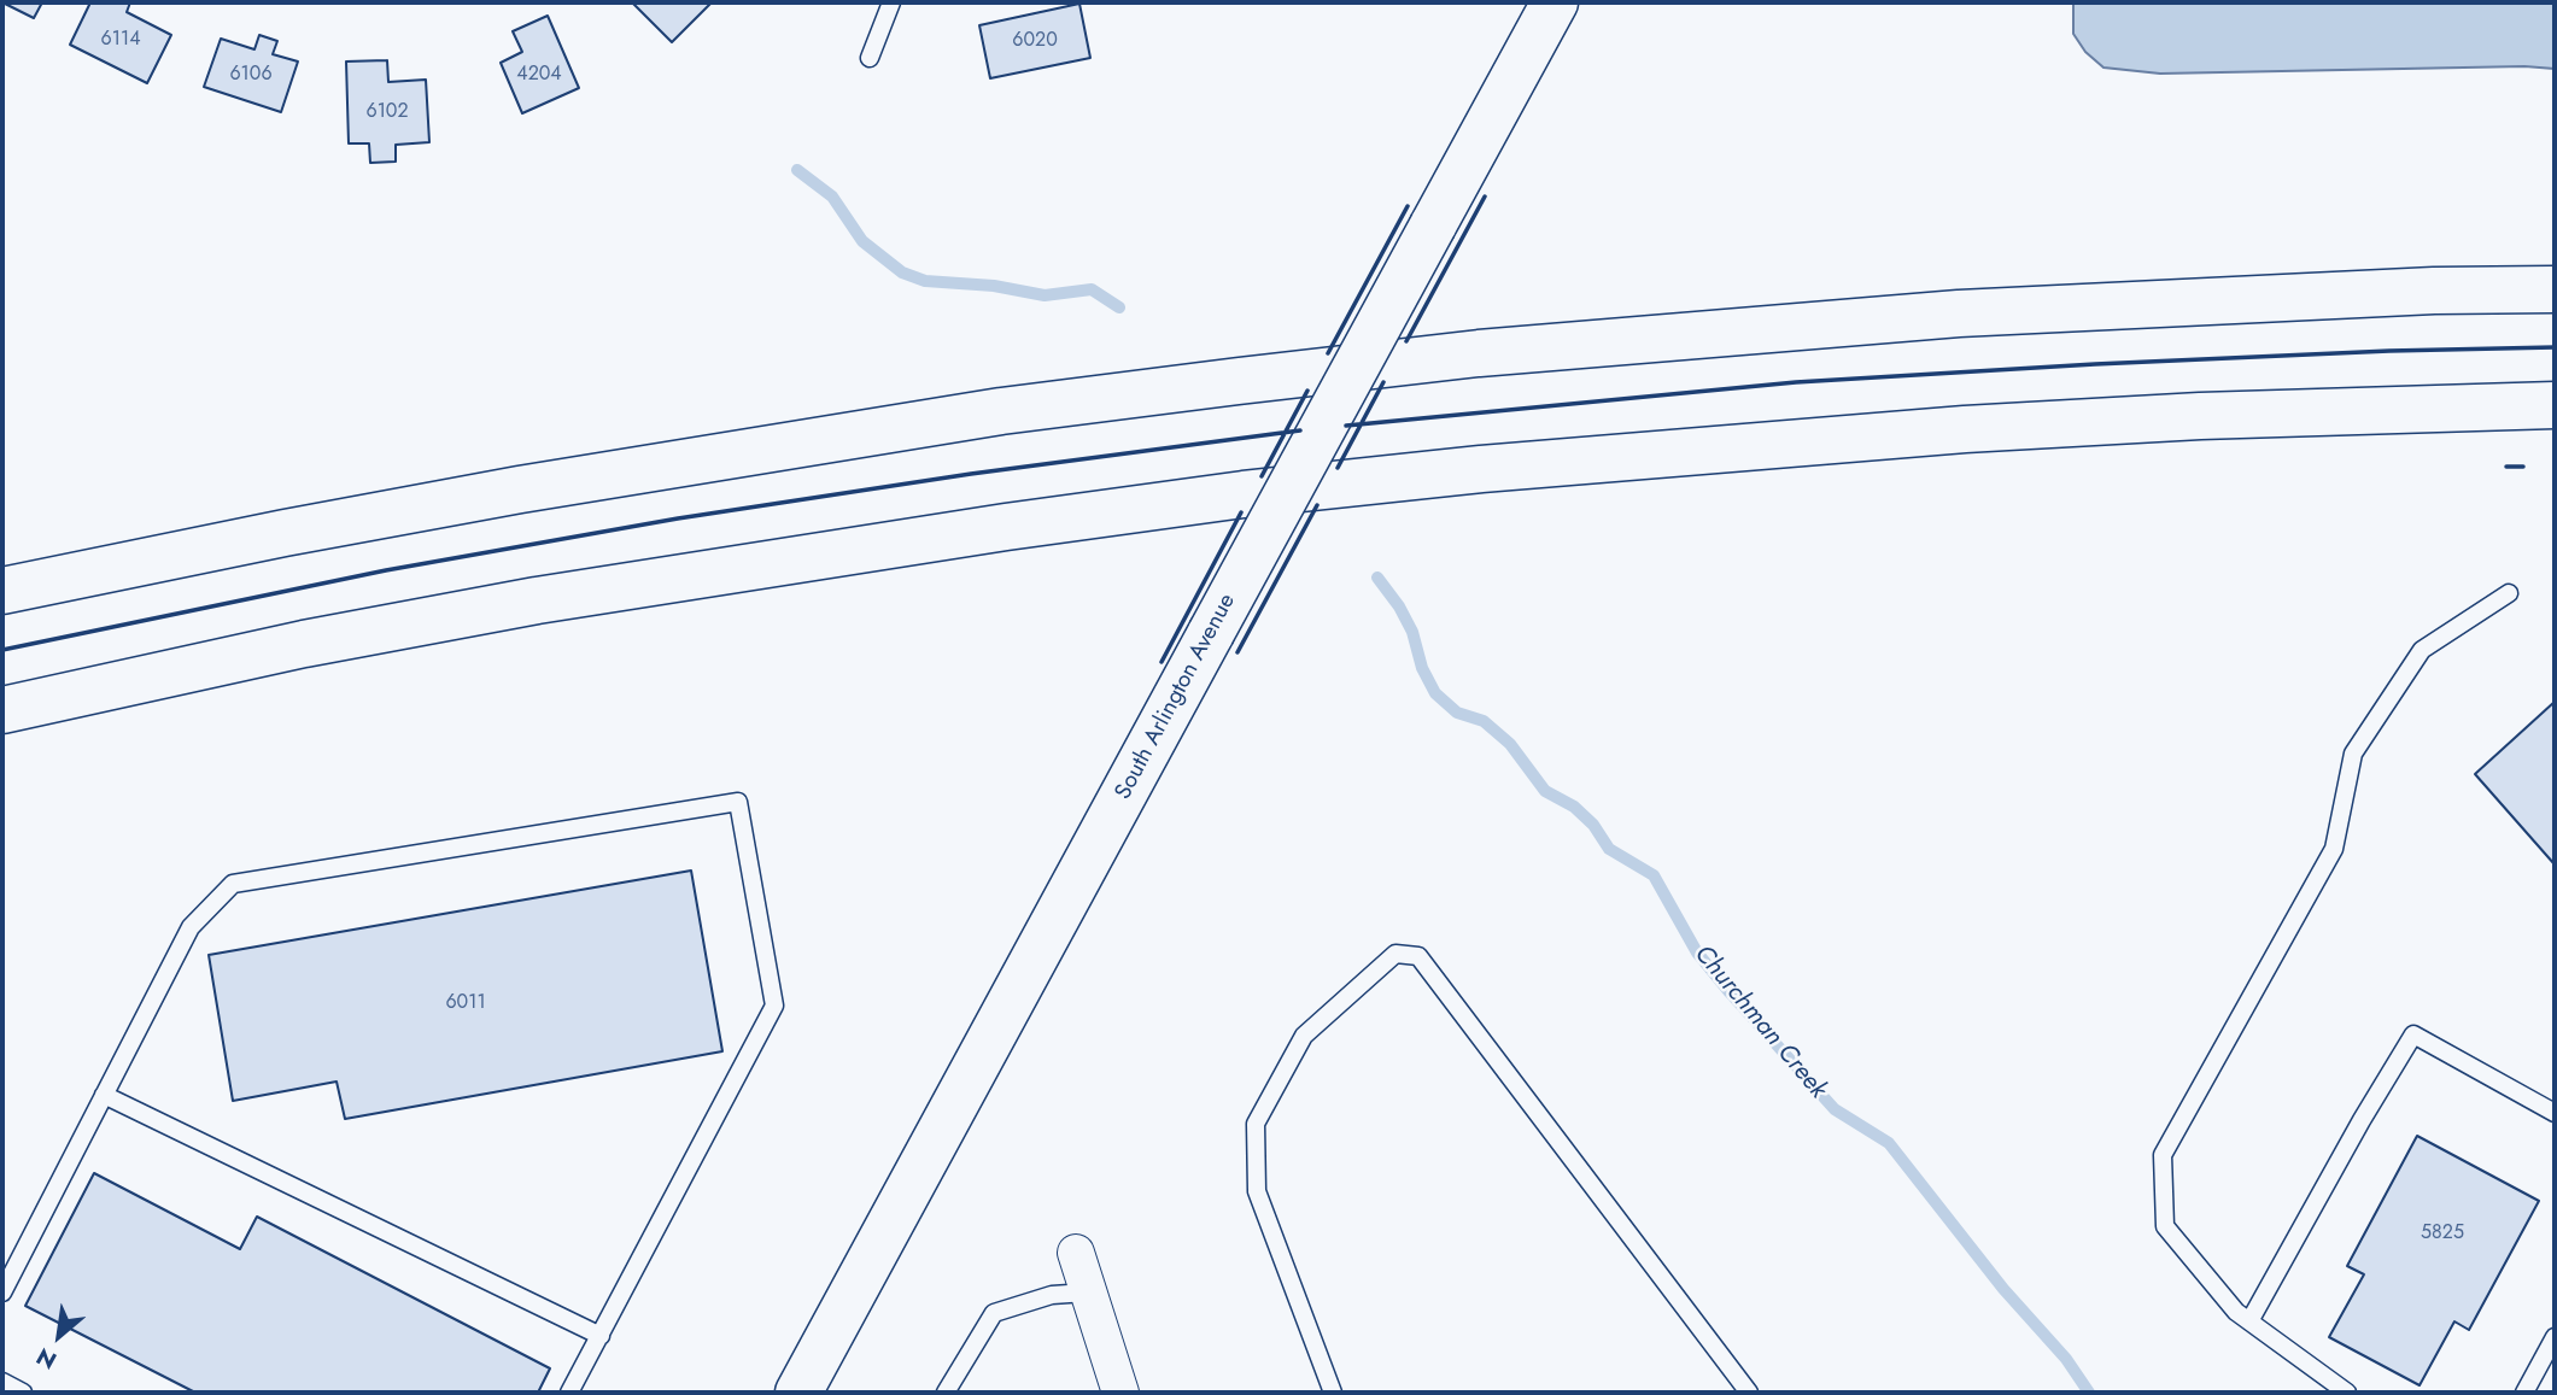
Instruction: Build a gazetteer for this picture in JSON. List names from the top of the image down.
{
  "streets": {
    "main road": ["South Arlington Avenue"]
  },
  "water": ["Churchman Creek"],
  "house_numbers": [
    "6114",
    "6020",
    "6106",
    "4204",
    "6102",
    "6011",
    "5825"
  ],
  "north": "bottom left"
}
